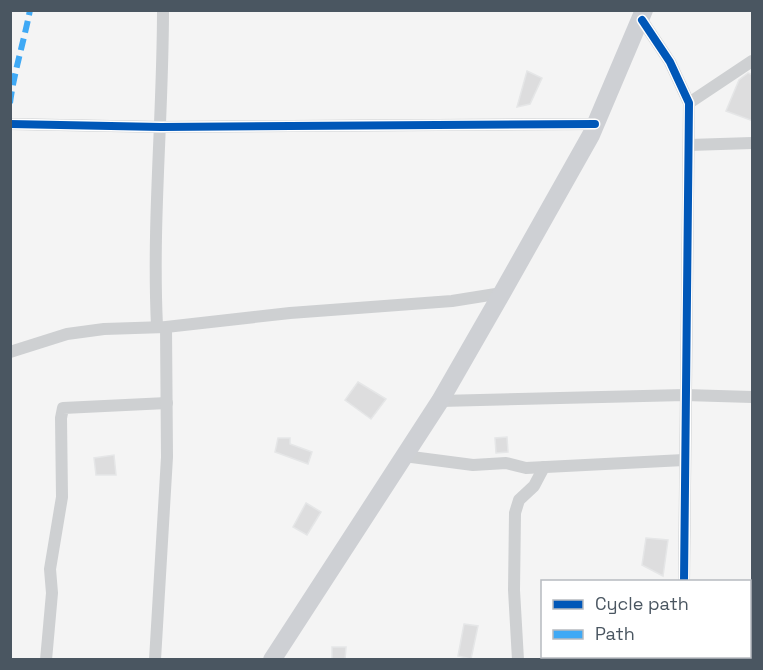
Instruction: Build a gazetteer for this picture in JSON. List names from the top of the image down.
{
  "legend": ["Cycle path", "Path"]
}
